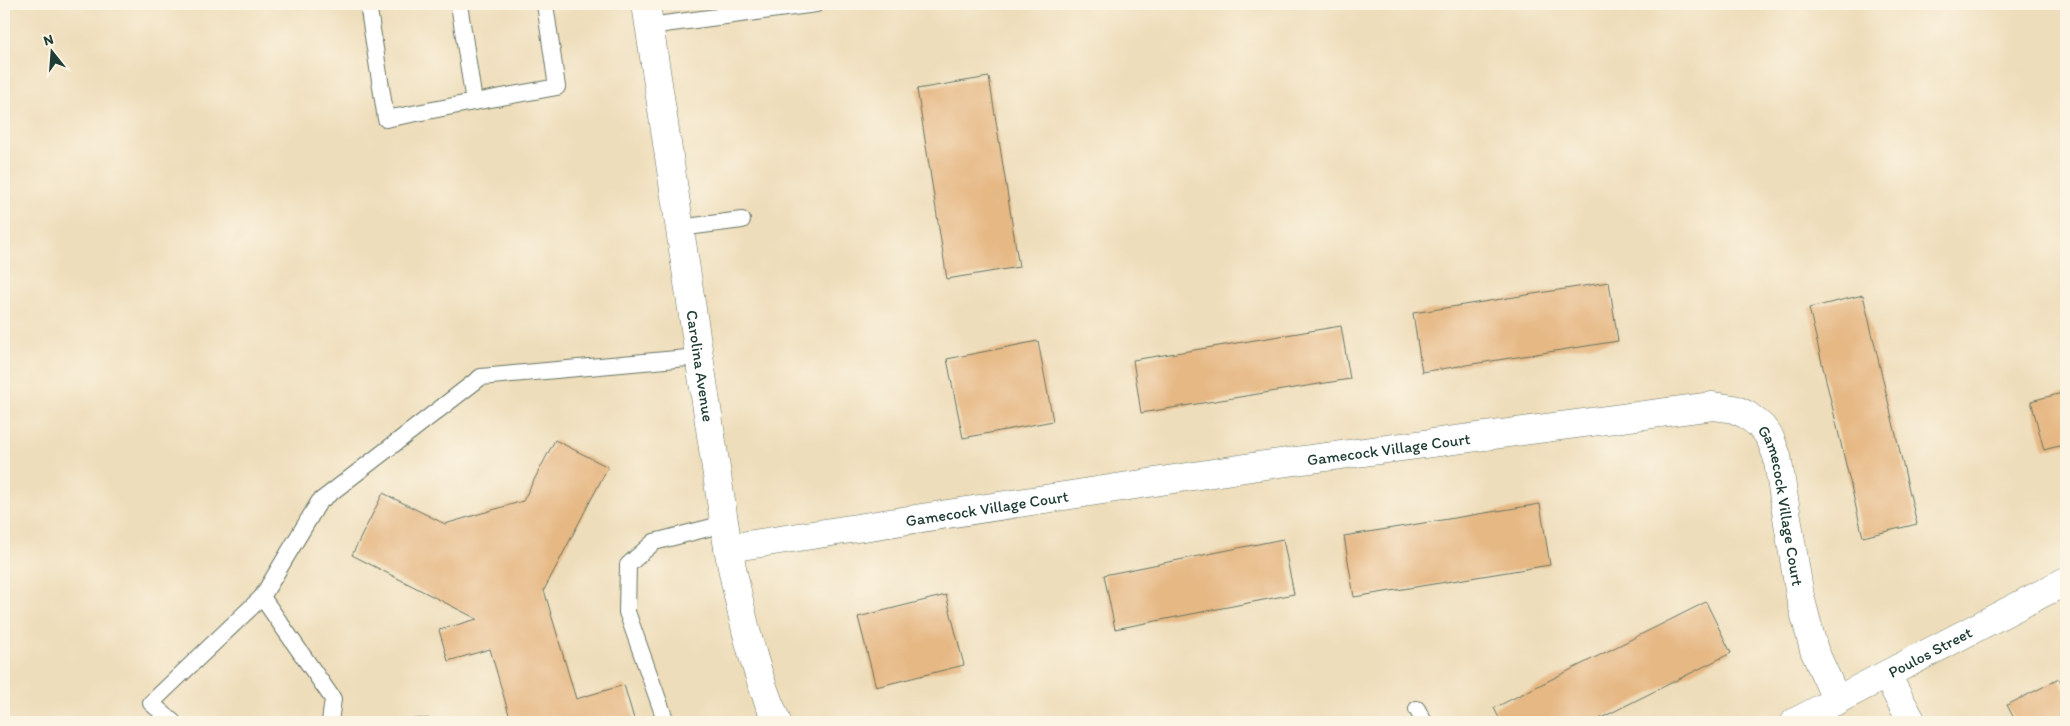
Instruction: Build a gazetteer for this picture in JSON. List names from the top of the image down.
{
  "streets": {
    "street": ["Carolina Avenue", "Gamecock Village Court", "Poulos Street"]
  },
  "crossings": [
    ["Carolina Avenue", "Gamecock Village Court"],
    ["Gamecock Village Court", "Poulos Street"]
  ],
  "north": "top"
}
